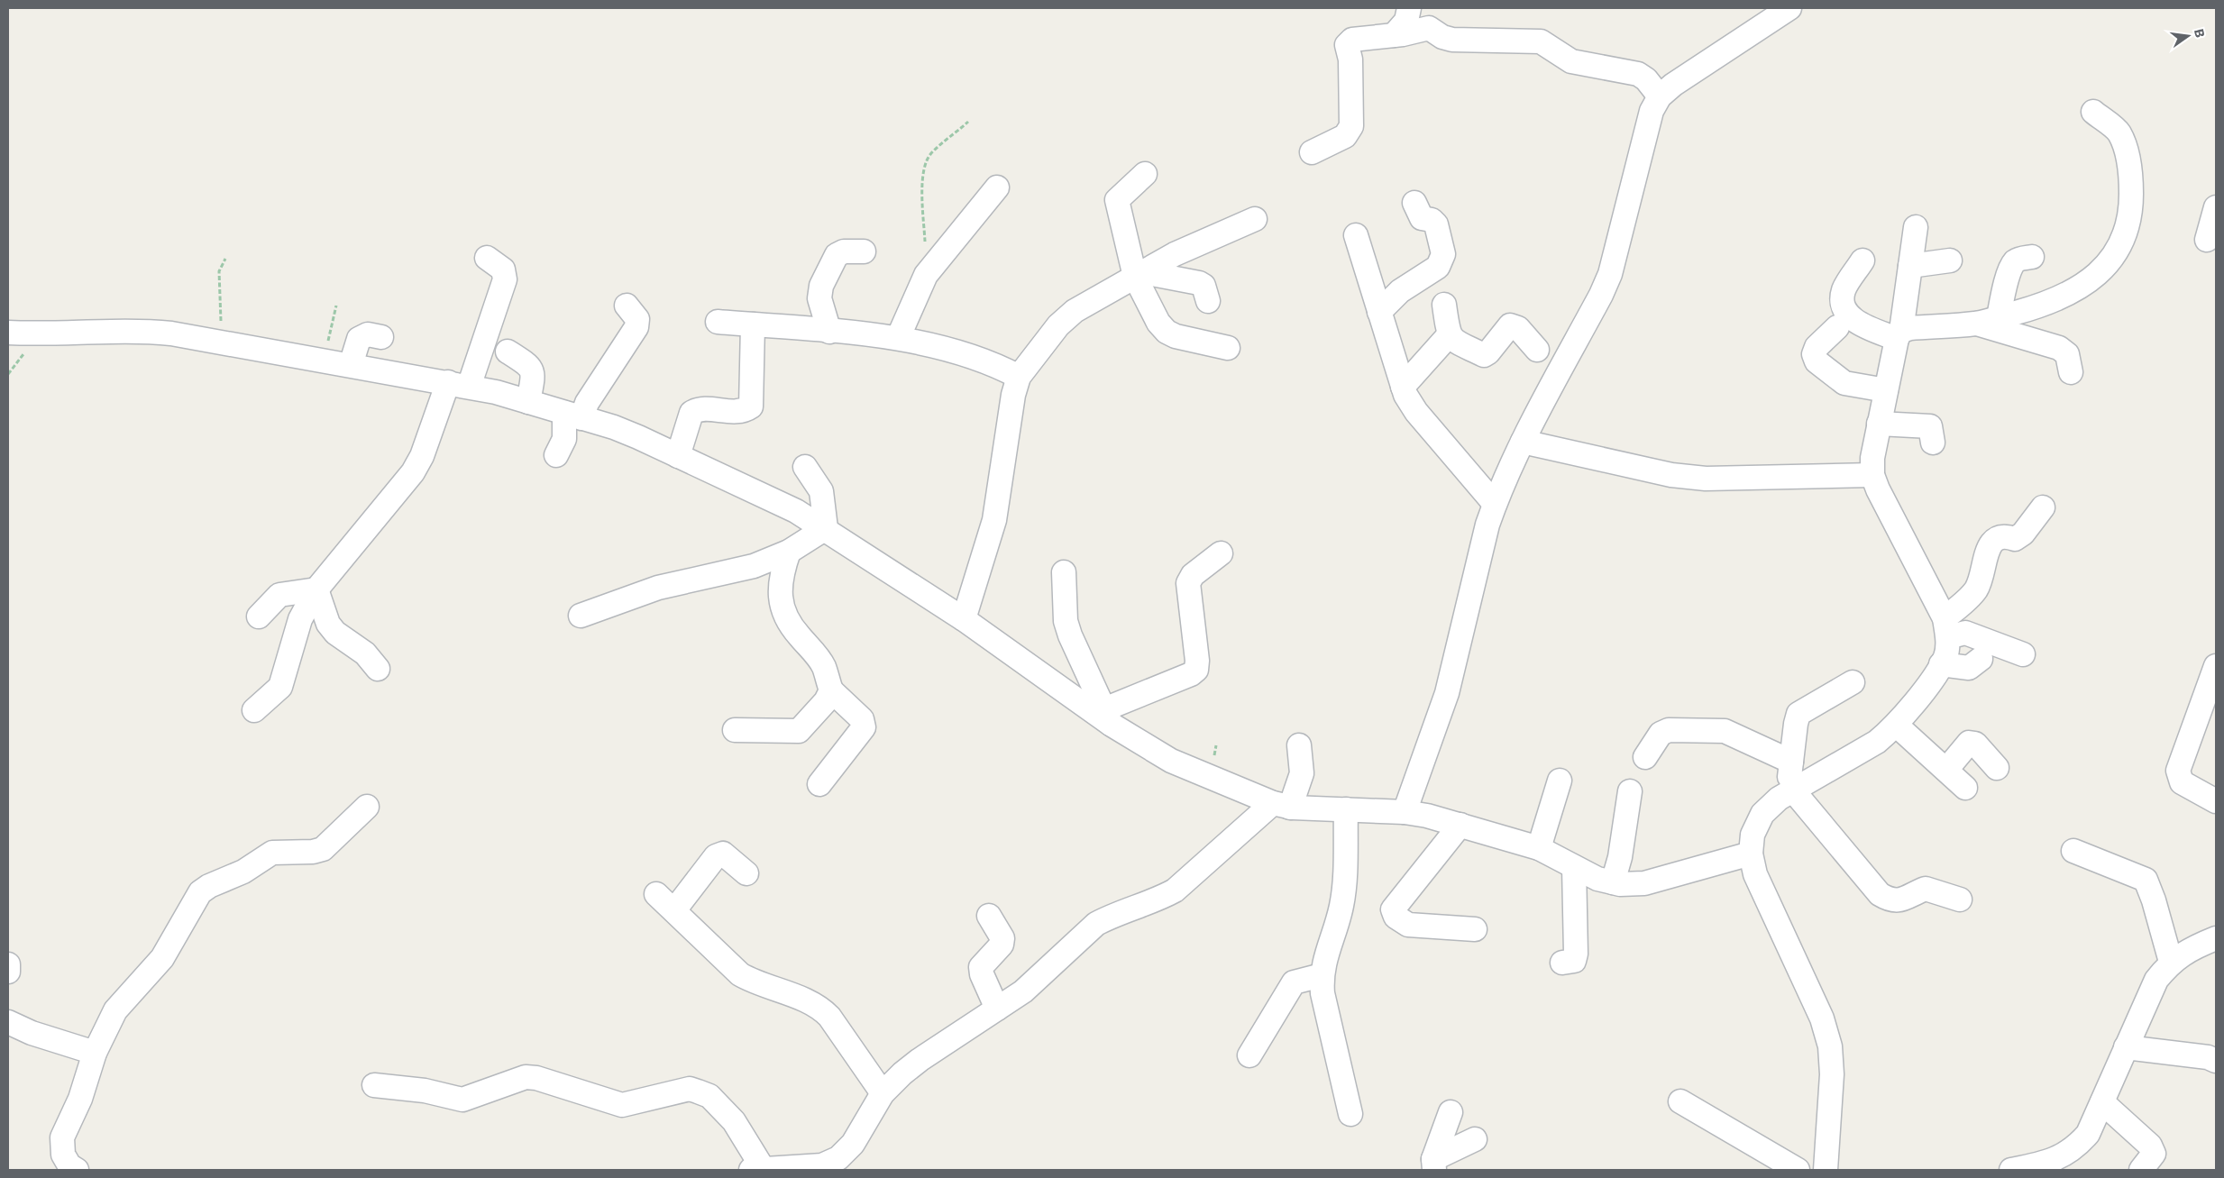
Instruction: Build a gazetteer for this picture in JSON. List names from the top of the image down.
{
  "north": "right"
}
